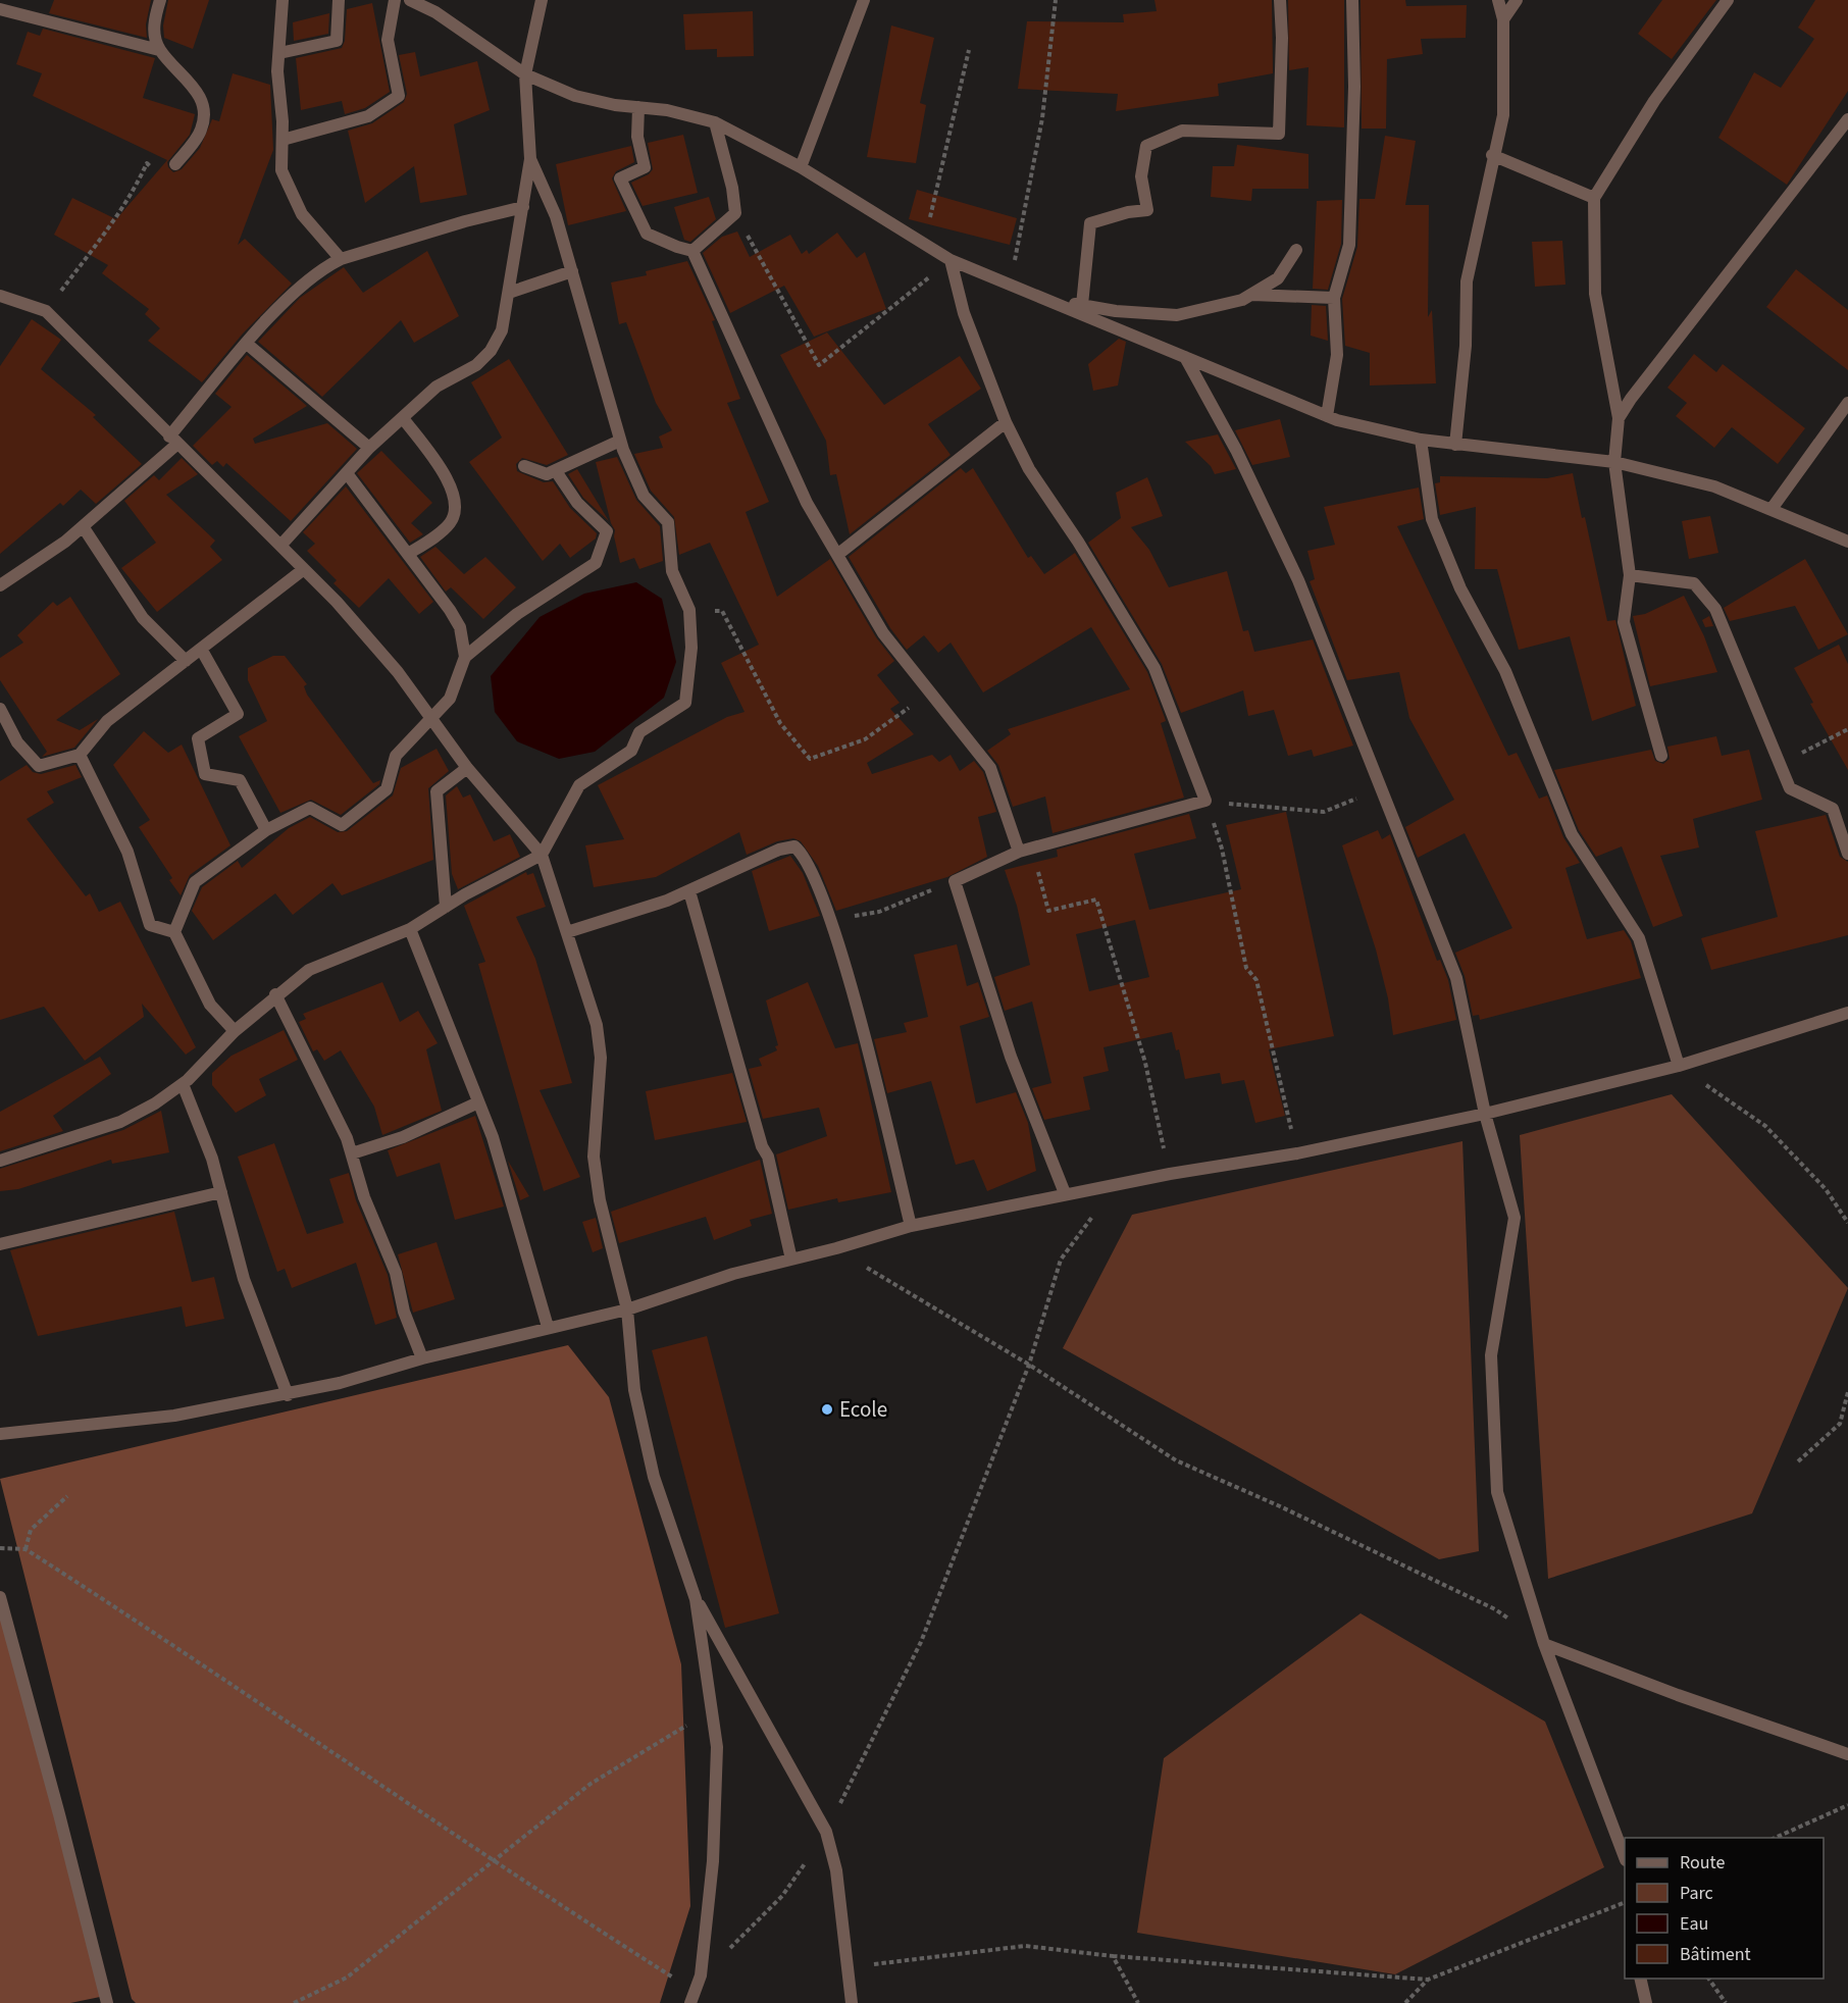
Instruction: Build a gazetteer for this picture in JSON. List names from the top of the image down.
{
  "places": ["Ecole"],
  "legend": [
    "Route",
    "Parc",
    "Eau",
    "Bâtiment"
  ]
}
